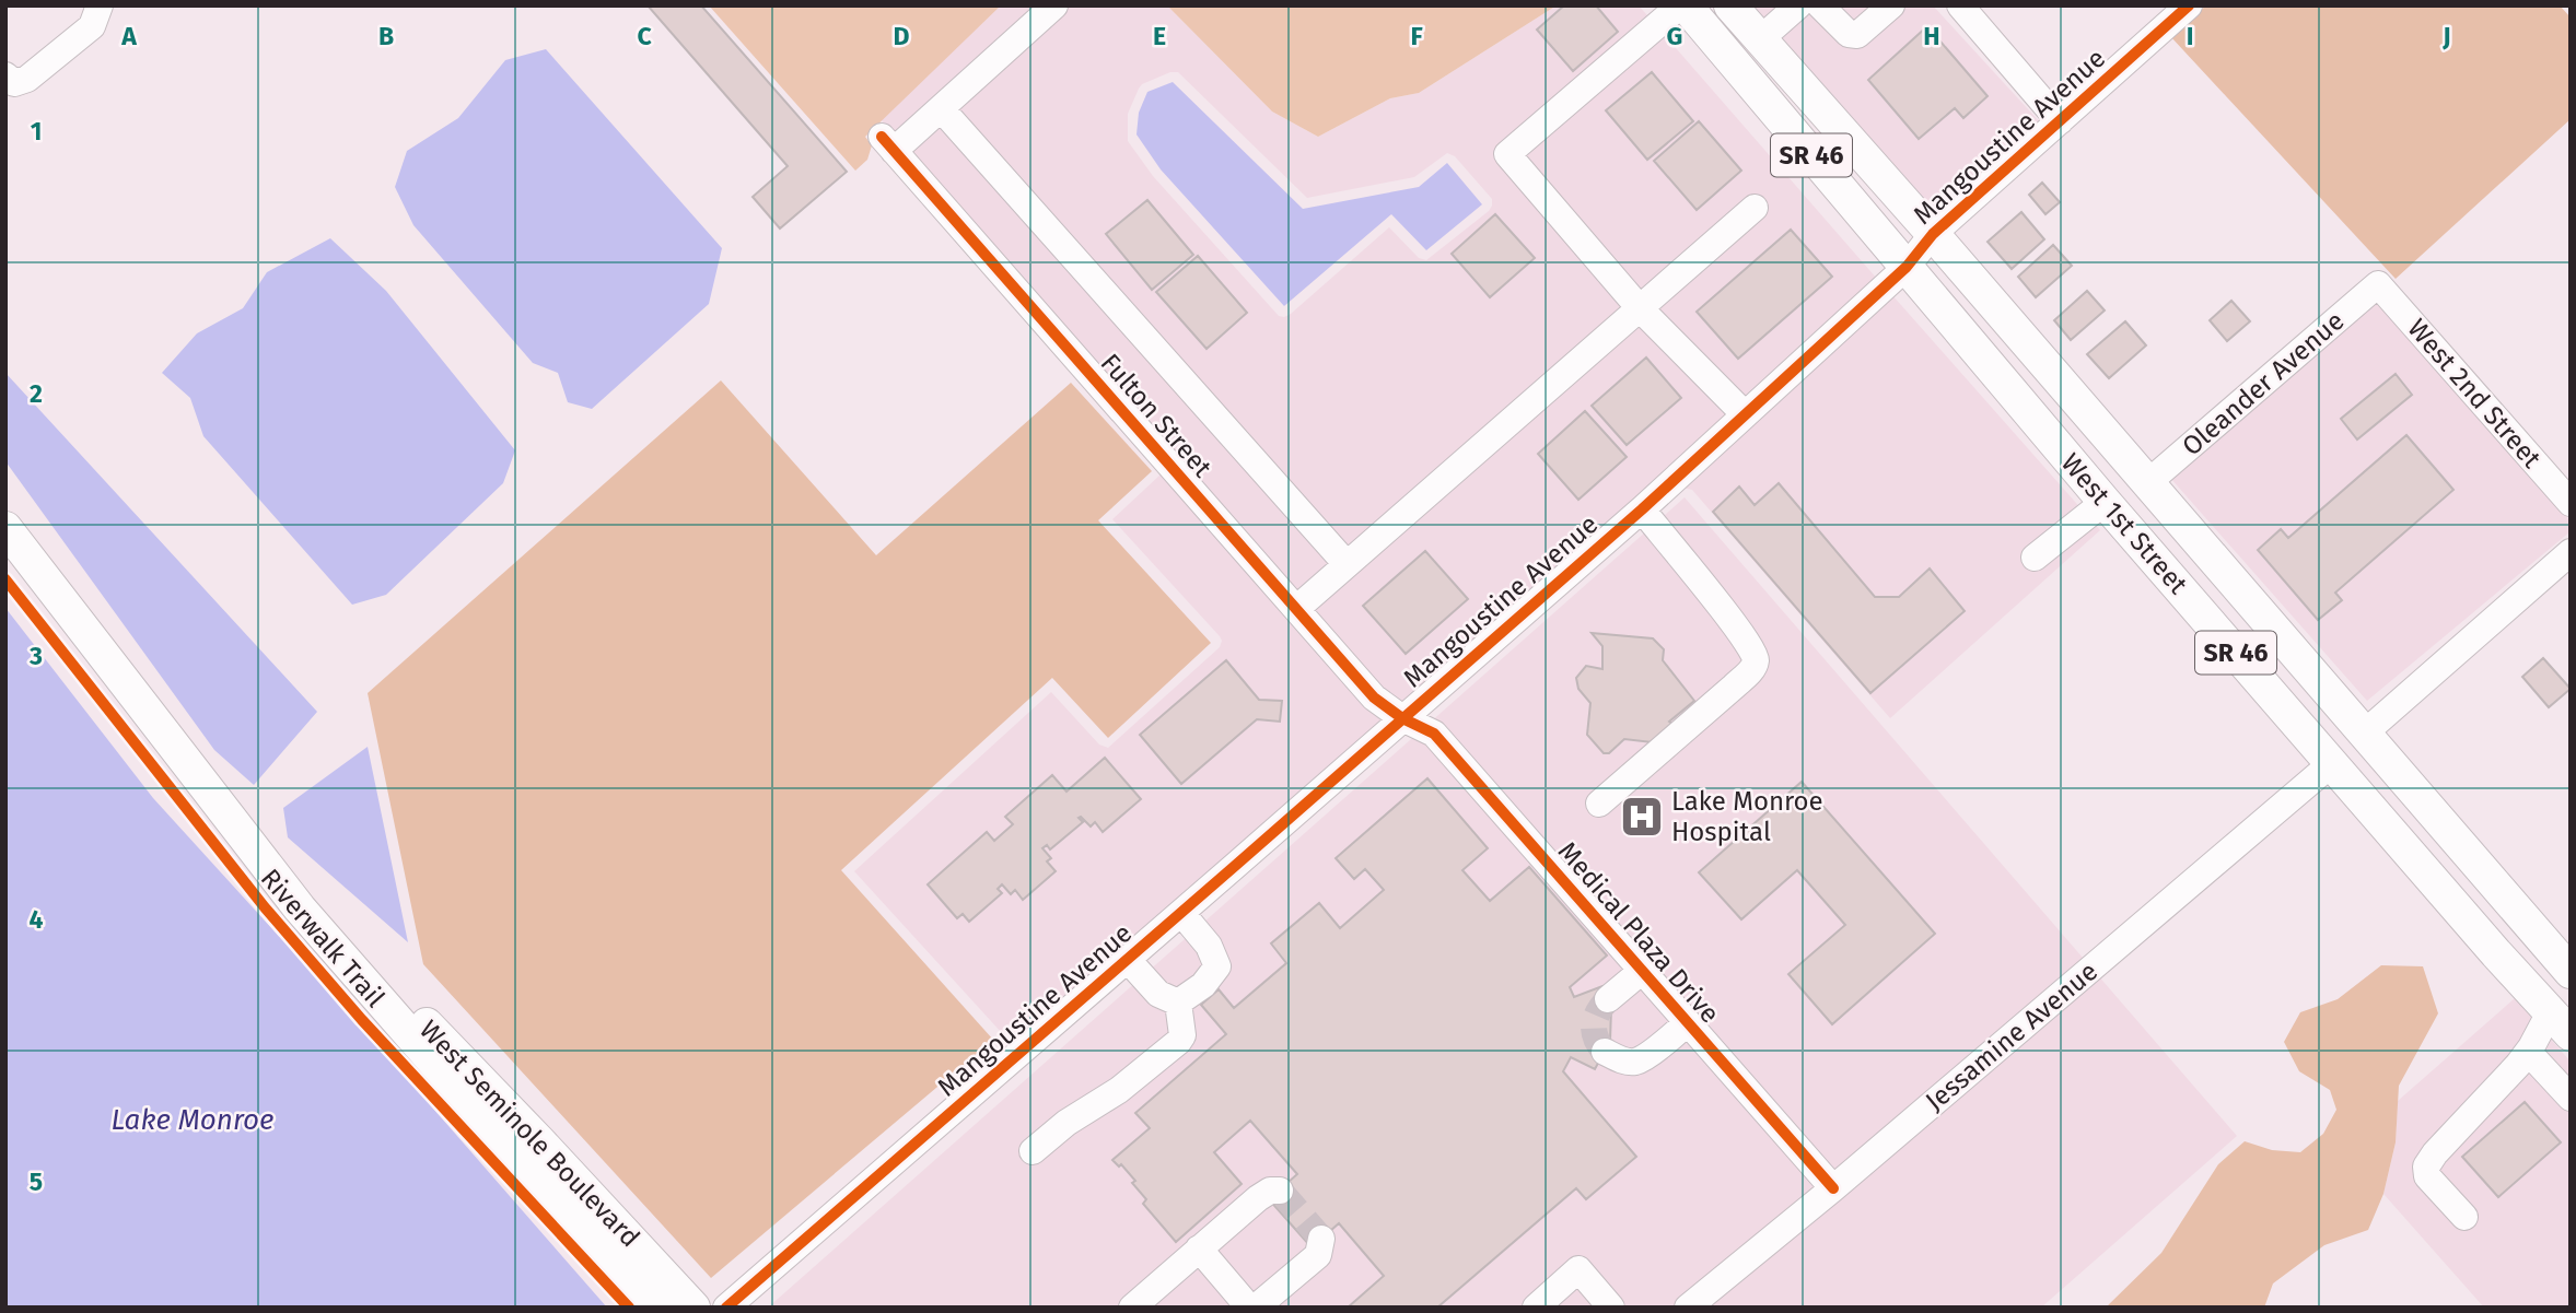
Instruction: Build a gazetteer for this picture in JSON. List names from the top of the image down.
{
  "streets": {
    "main road": ["SR 46", "West 1st Street", "West Seminole Boulevard"],
    "street": [
      "Mangoustine Avenue",
      "Oleander Avenue",
      "West 2nd Street",
      "Fulton Street",
      "Medical Plaza Drive",
      "Jessamine Avenue"
    ],
    "cycle path": ["Riverwalk Trail"]
  },
  "crossings": [
    ["Mangoustine Avenue", "Fulton Street"],
    ["Mangoustine Avenue", "West 1st Street"],
    ["Mangoustine Avenue", "Medical Plaza Drive"],
    ["Oleander Avenue", "West 2nd Street"],
    ["Oleander Avenue", "West 1st Street"],
    ["Fulton Street", "Medical Plaza Drive"],
    ["West 1st Street", "Jessamine Avenue"],
    ["Medical Plaza Drive", "Jessamine Avenue"]
  ],
  "water": ["Lake Monroe"],
  "places": {
    "hospital": ["Lake Monroe Hospital"]
  },
  "grid": {
    "columns": [
      "A",
      "B",
      "C",
      "D",
      "E",
      "F",
      "G",
      "H",
      "I",
      "J"
    ],
    "rows": [
      "1",
      "2",
      "3",
      "4",
      "5"
    ]
  }
}
